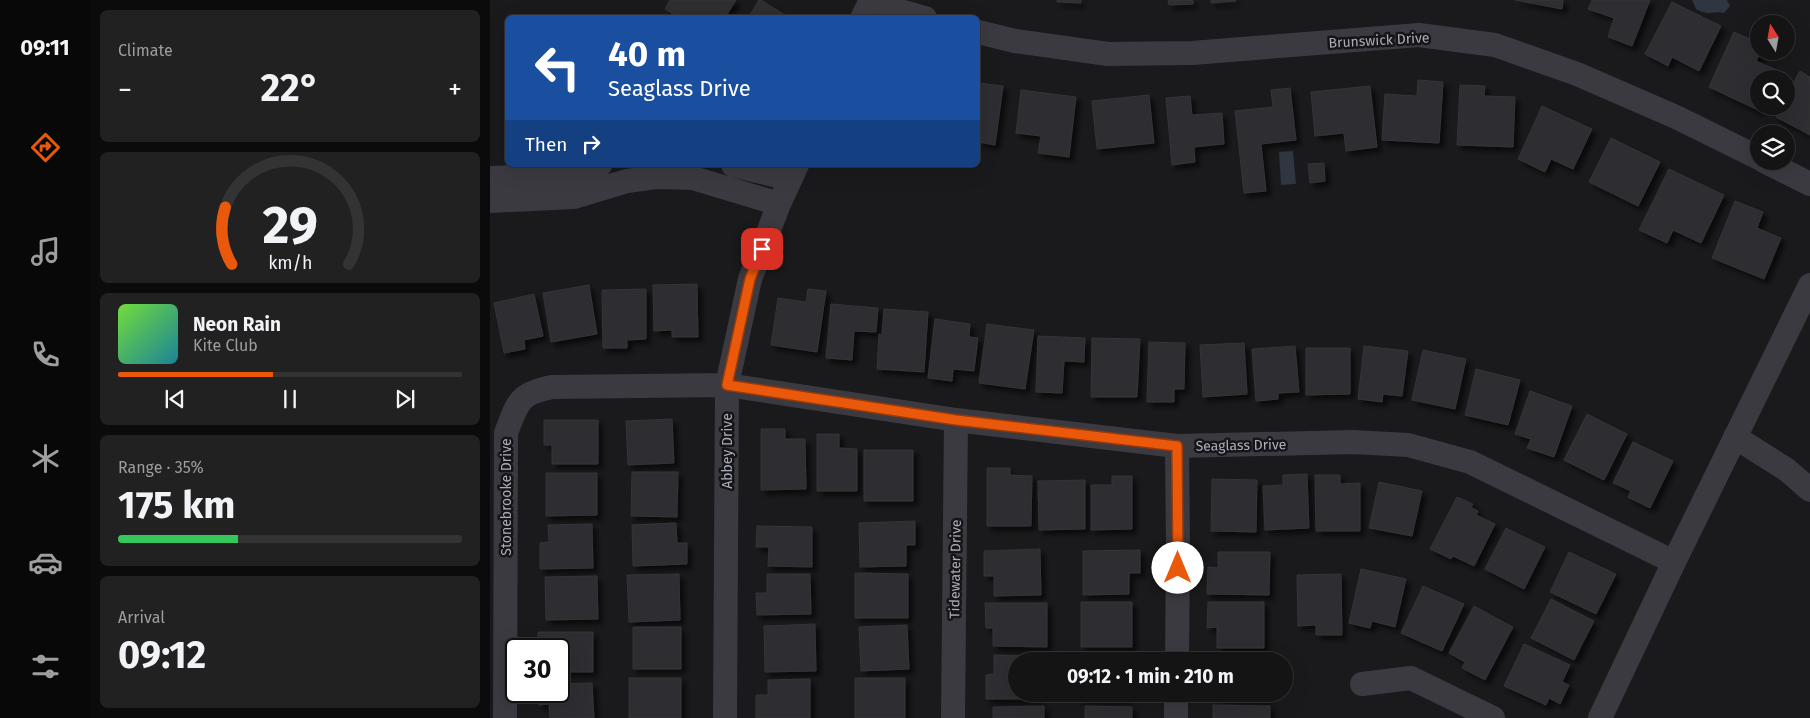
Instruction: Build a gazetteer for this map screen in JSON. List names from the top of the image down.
{
  "streets": {
    "street": [
      "Brunswick Drive",
      "Seaglass Drive",
      "Abbey Drive",
      "Stonebrooke Drive",
      "Tidewater Drive"
    ]
  },
  "crossings": [
    ["Seaglass Drive", "Abbey Drive"],
    ["Seaglass Drive", "Stonebrooke Drive"],
    ["Seaglass Drive", "Tidewater Drive"],
    ["Abbey Drive", "Stonebrooke Drive"]
  ],
  "north": "top",
  "page": {
    "tabs": "09:11",
    "tile": [
      "Climate",
      ["Range · 35%", "175 km"],
      ["Arrival", "09:12"]
    ],
    "turn": ["40 m", "Seaglass Drive"],
    "heat": ["−", "22°", "+"],
    "then": "Then",
    "song": ["Neon Rain", "Kite Club"],
    "limit": "30",
    "trip": "09:12 · 1 min · 210 m",
    "gauge": ["29", "km/h"]
  }
}
